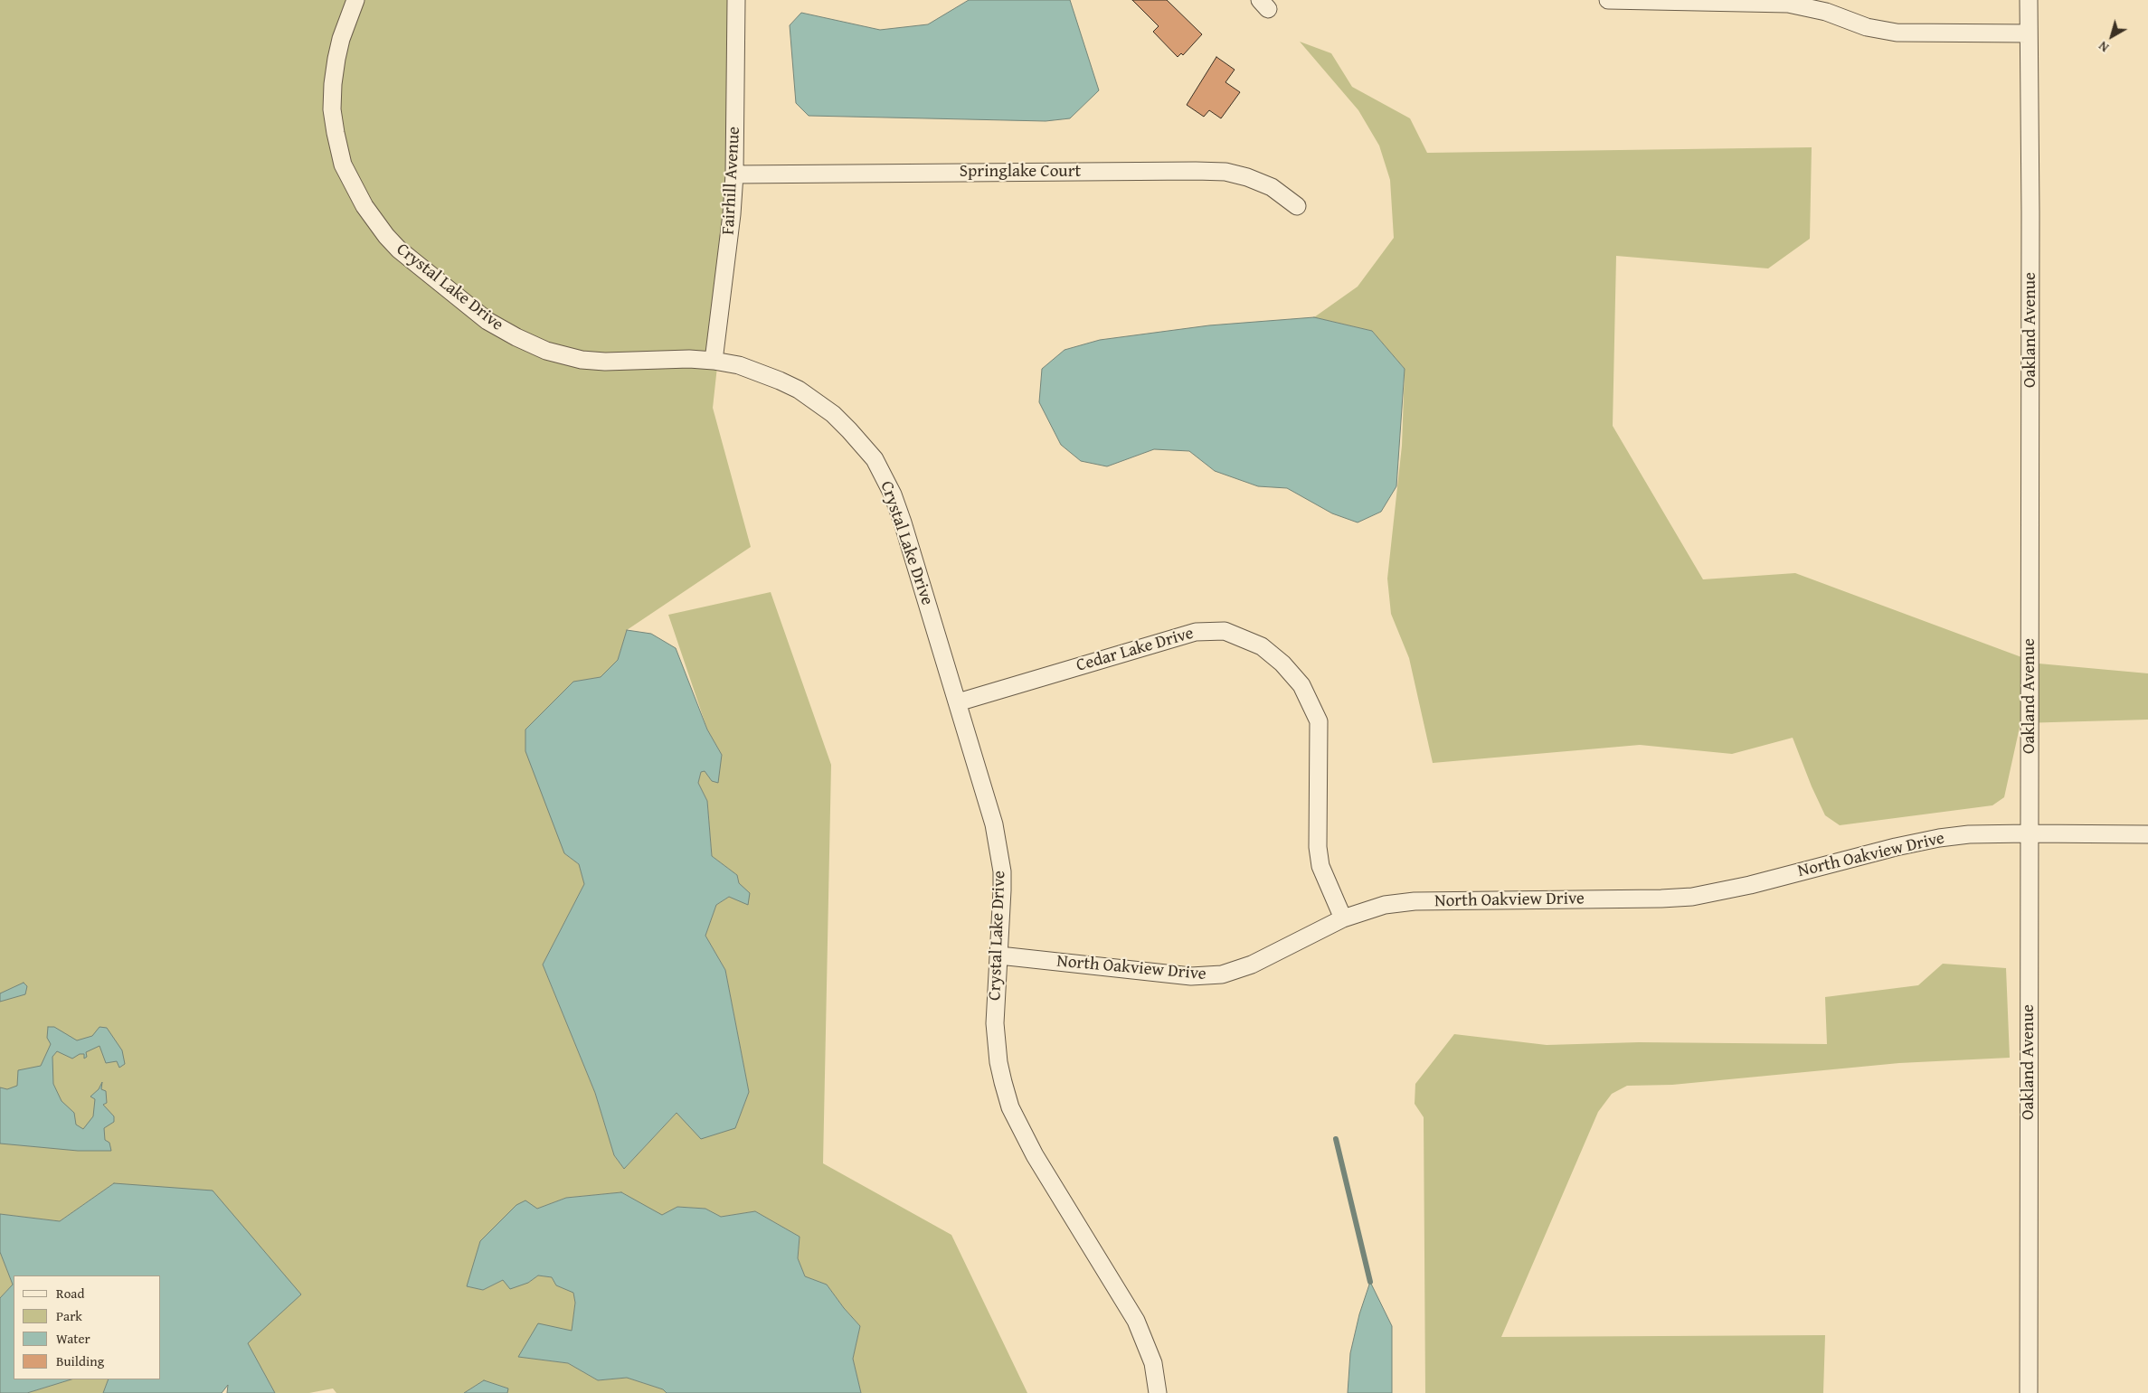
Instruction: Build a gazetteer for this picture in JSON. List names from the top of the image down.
{
  "streets": {
    "street": [
      "Springlake Court",
      "Fairhill Avenue",
      "Crystal Lake Drive",
      "Oakland Avenue",
      "Cedar Lake Drive",
      "North Oakview Drive"
    ]
  },
  "crossings": [
    ["Springlake Court", "Fairhill Avenue"],
    ["Fairhill Avenue", "Crystal Lake Drive"],
    ["Crystal Lake Drive", "Cedar Lake Drive"],
    ["Crystal Lake Drive", "North Oakview Drive"],
    ["Oakland Avenue", "North Oakview Drive"],
    ["Cedar Lake Drive", "North Oakview Drive"]
  ],
  "legend": [
    "Road",
    "Park",
    "Water",
    "Building"
  ],
  "north": "bottom left"
}
